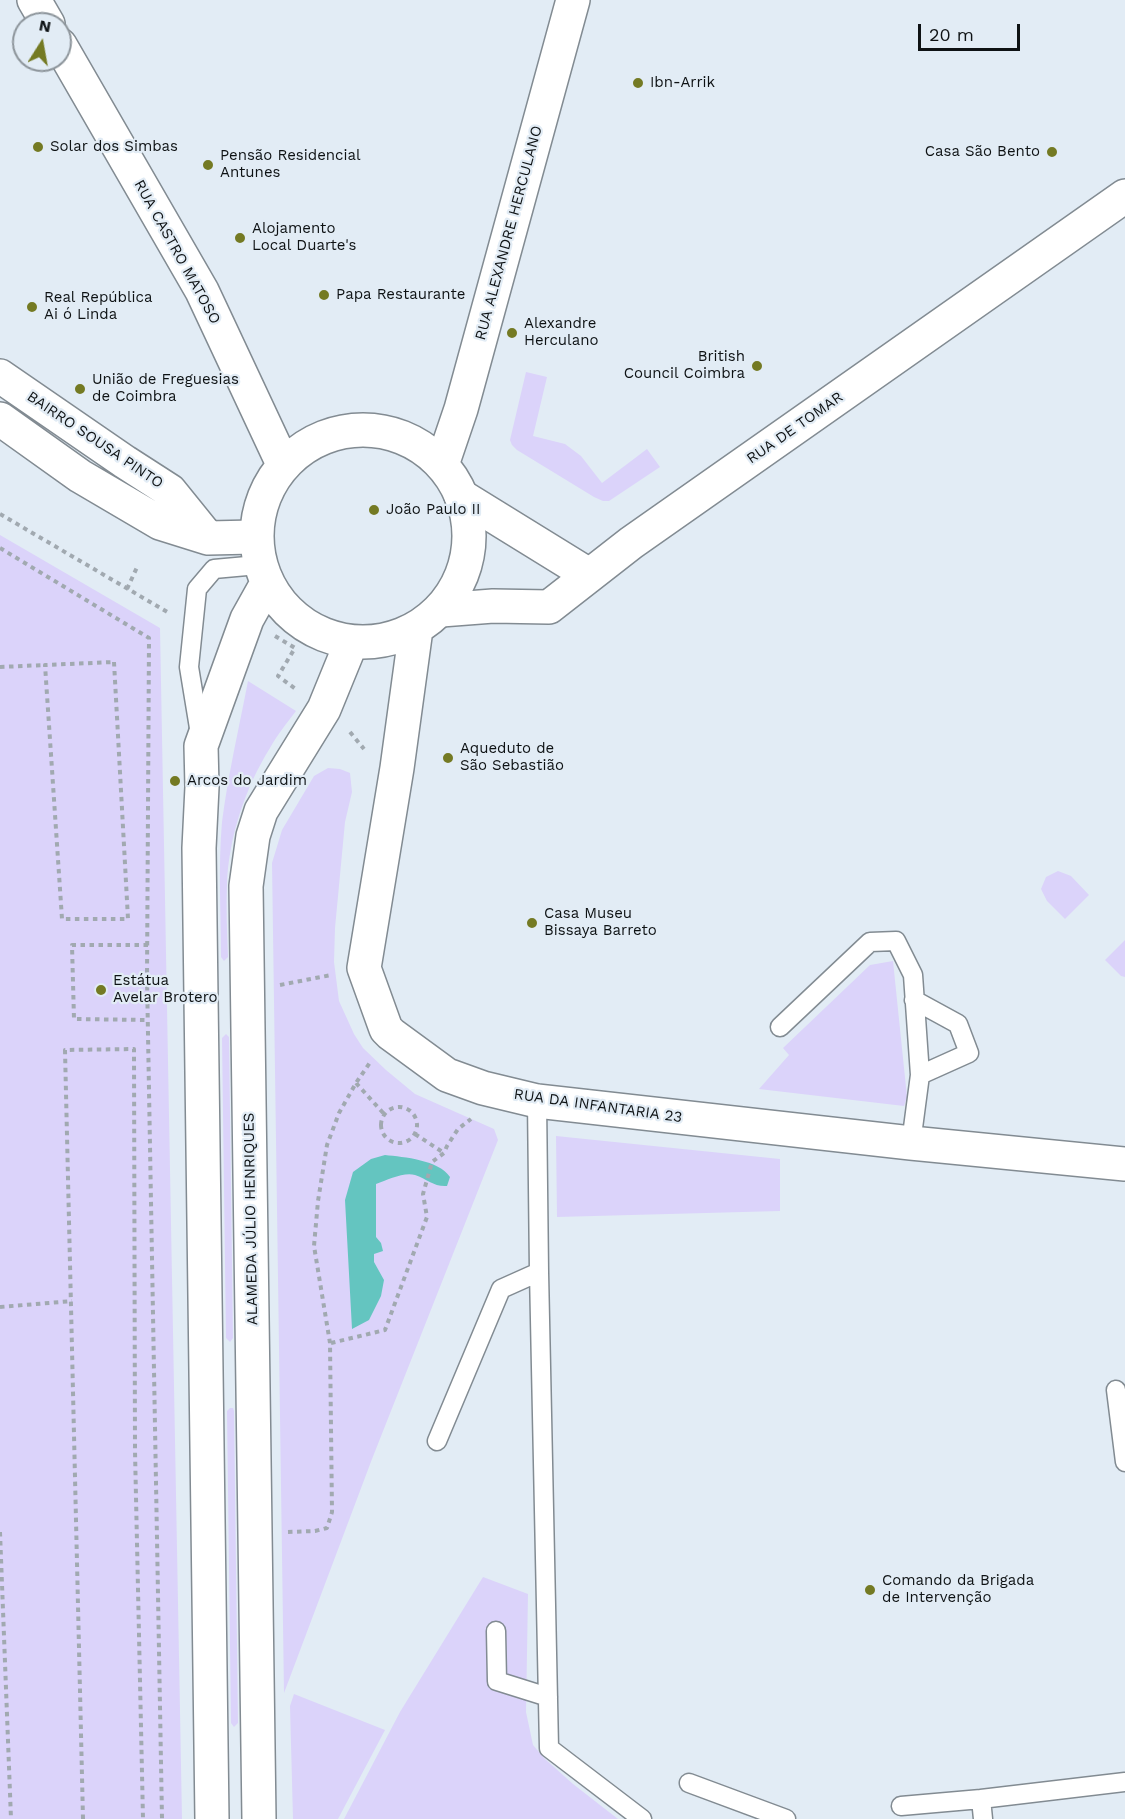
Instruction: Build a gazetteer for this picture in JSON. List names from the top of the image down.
{
  "streets": {
    "main road": [
      "RUA ALEXANDRE HERCULANO",
      "RUA CASTRO MATOSO",
      "RUA DE TOMAR",
      "BAIRRO SOUSA PINTO",
      "RUA DA INFANTARIA 23",
      "ALAMEDA JÚLIO HENRIQUES"
    ]
  },
  "crossings": [
    ["RUA ALEXANDRE HERCULANO", "RUA CASTRO MATOSO"],
    ["RUA ALEXANDRE HERCULANO", "RUA DE TOMAR"],
    ["RUA ALEXANDRE HERCULANO", "RUA DA INFANTARIA 23"],
    ["RUA ALEXANDRE HERCULANO", "ALAMEDA JÚLIO HENRIQUES"],
    ["RUA CASTRO MATOSO", "RUA DE TOMAR"],
    ["RUA CASTRO MATOSO", "RUA DA INFANTARIA 23"],
    ["RUA CASTRO MATOSO", "ALAMEDA JÚLIO HENRIQUES"],
    ["RUA DE TOMAR", "RUA DA INFANTARIA 23"],
    ["RUA DE TOMAR", "ALAMEDA JÚLIO HENRIQUES"],
    ["RUA DA INFANTARIA 23", "ALAMEDA JÚLIO HENRIQUES"]
  ],
  "places": [
    "Ibn-Arrik",
    "Solar dos Simbas",
    "Casa São Bento",
    "Pensão Residencial Antunes",
    "Alojamento Local Duarte's",
    "Papa Restaurante",
    "Real República Ai ó Linda",
    "Alexandre Herculano",
    "British Council Coimbra",
    "União de Freguesias de Coimbra",
    "João Paulo II",
    "Aqueduto de São Sebastião",
    "Arcos do Jardim",
    "Casa Museu Bissaya Barreto",
    "Estátua Avelar Brotero",
    "Comando da Brigada de Intervenção"
  ],
  "scale_bar": "20 m",
  "north": "top"
}
